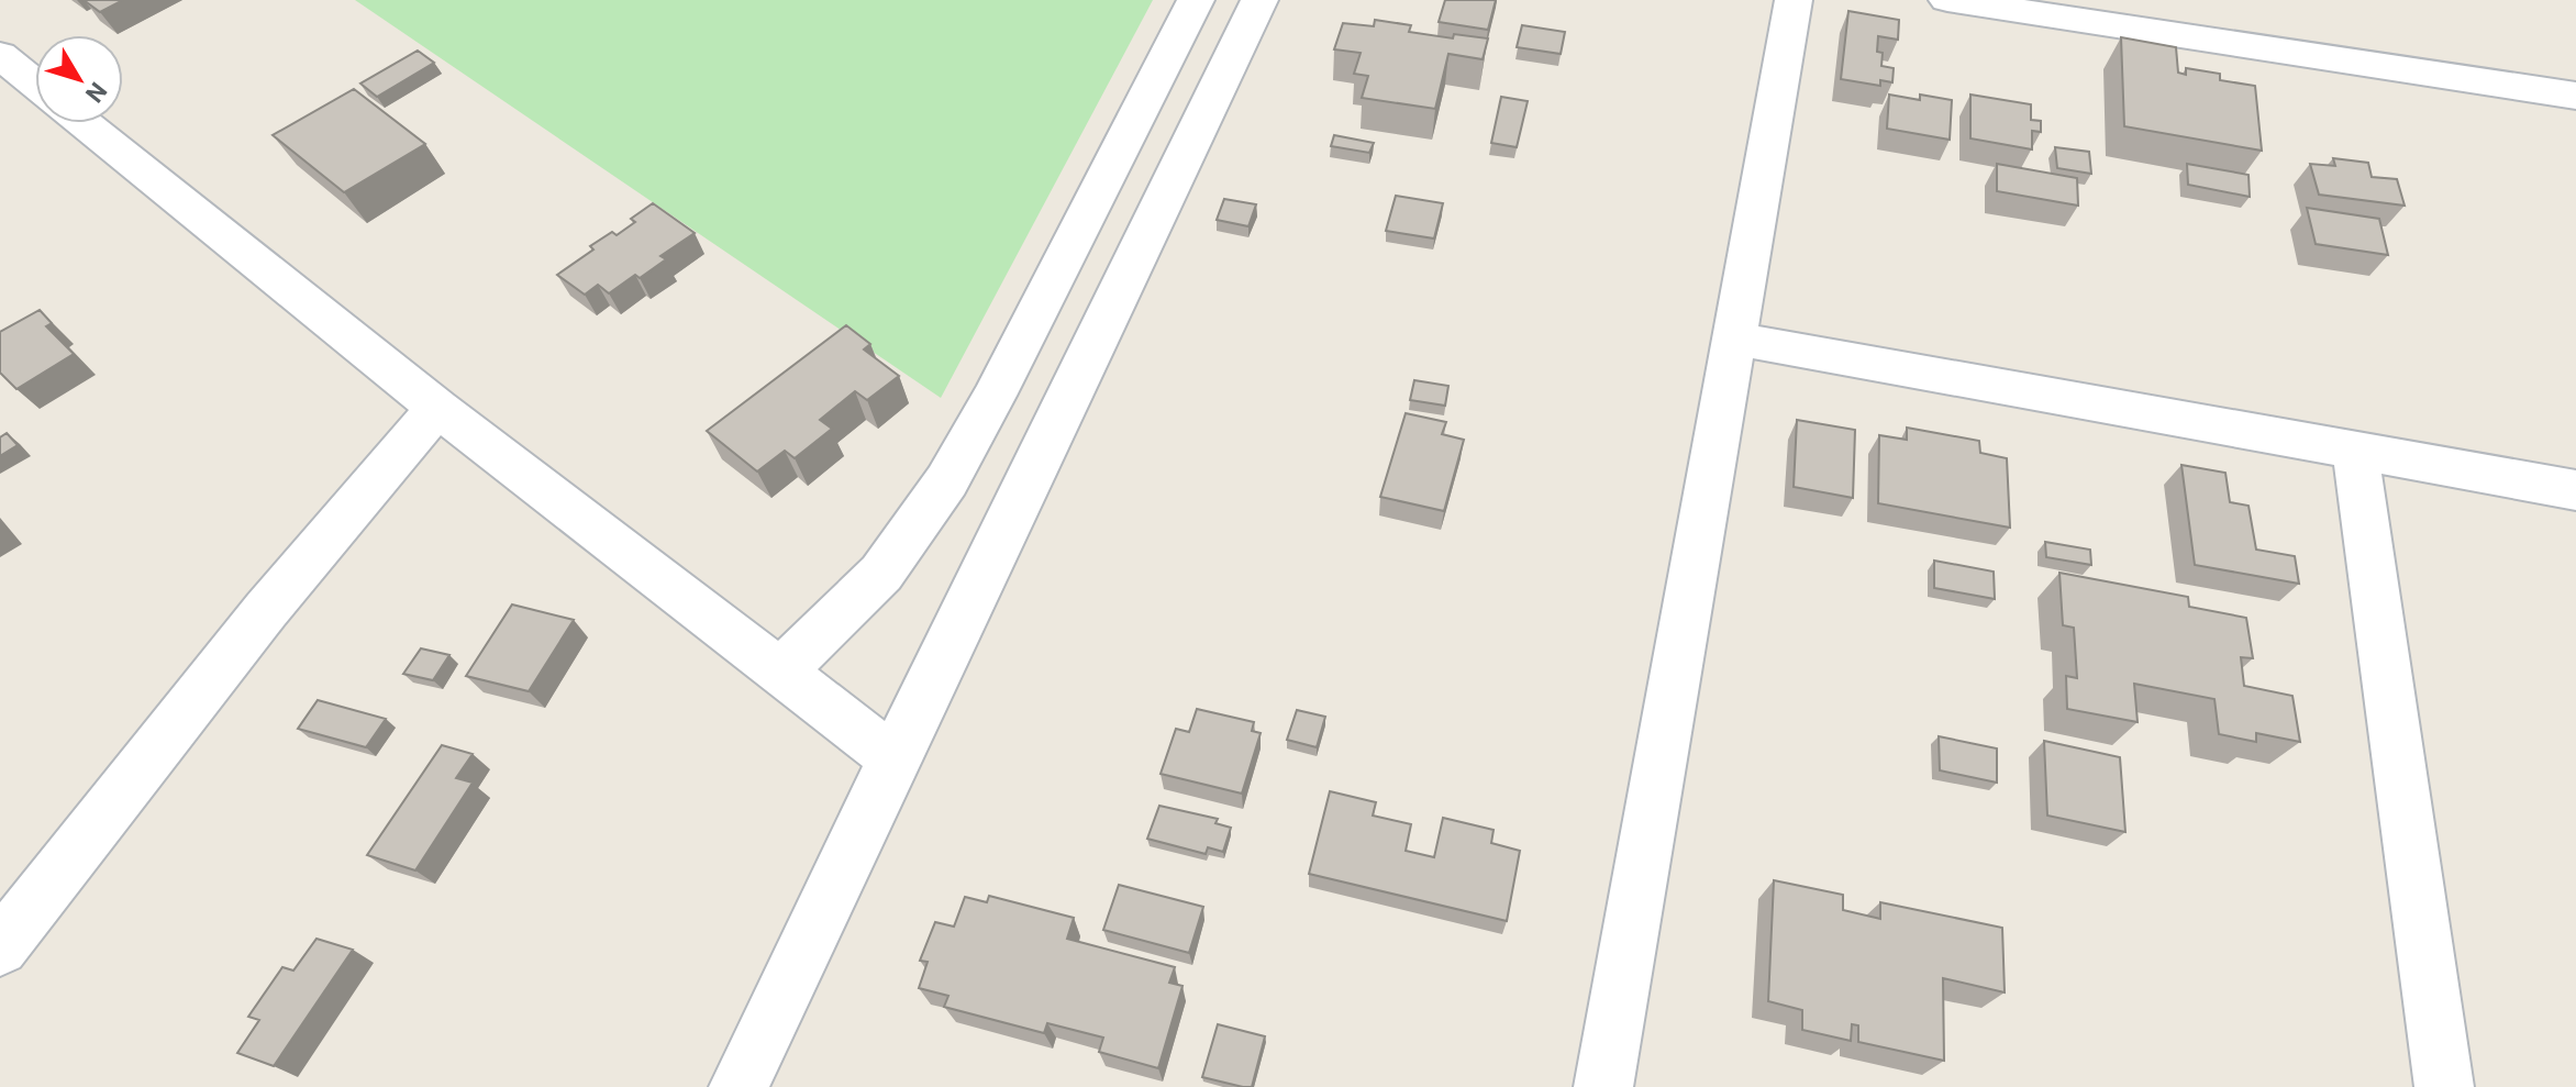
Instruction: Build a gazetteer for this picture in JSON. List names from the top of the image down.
{
  "north": "bottom right"
}
